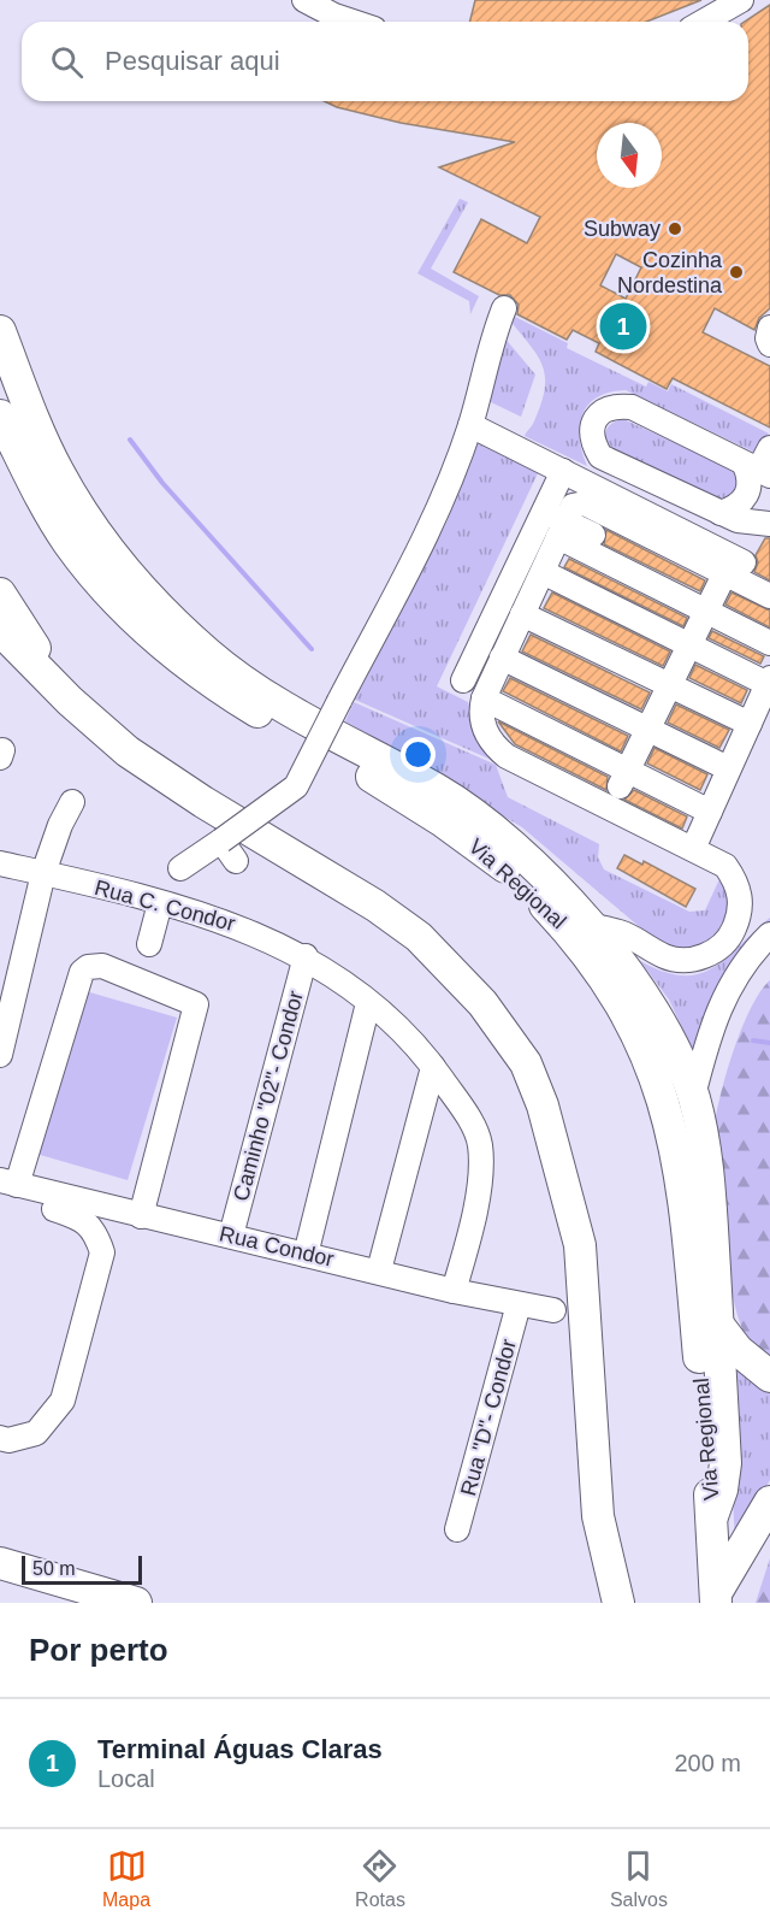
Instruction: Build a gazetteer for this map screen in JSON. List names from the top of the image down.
{
  "streets": {
    "main road": ["Via Regional"],
    "street": [
      "Rua C. Condor",
      "Caminho \"02\"- Condor",
      "Rua Condor",
      "Rua \"D\"- Condor"
    ]
  },
  "crossings": [
    ["Rua C. Condor", "Caminho \"02\"- Condor"],
    ["Rua C. Condor", "Rua Condor"],
    ["Caminho \"02\"- Condor", "Rua Condor"],
    ["Rua Condor", "Rua \"D\"- Condor"]
  ],
  "places": ["Subway", "Cozinha Nordestina"],
  "scale_bar": "50 m",
  "north": "bottom",
  "page": {
    "search": "Pesquisar aqui",
    "pins": "1",
    "scale": "50 m",
    "heading": "Por perto",
    "list": [
      {
        "mark": "1",
        "name": "Terminal Águas Claras",
        "note": "Local",
        "value": "200 m"
      }
    ],
    "nav": ["Mapa", "Rotas", "Salvos"]
  }
}
